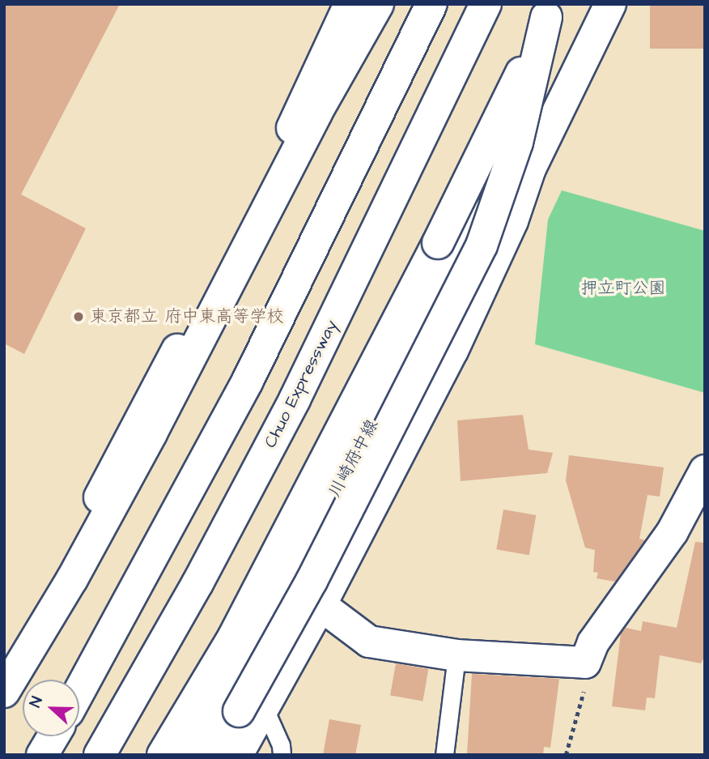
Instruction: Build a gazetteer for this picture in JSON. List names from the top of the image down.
{
  "streets": {
    "main road": ["Chuo Expressway", "川崎府中線"]
  },
  "parks": ["押立町公園"],
  "places": ["東京都立 府中東高等学校"],
  "north": "left"
}
